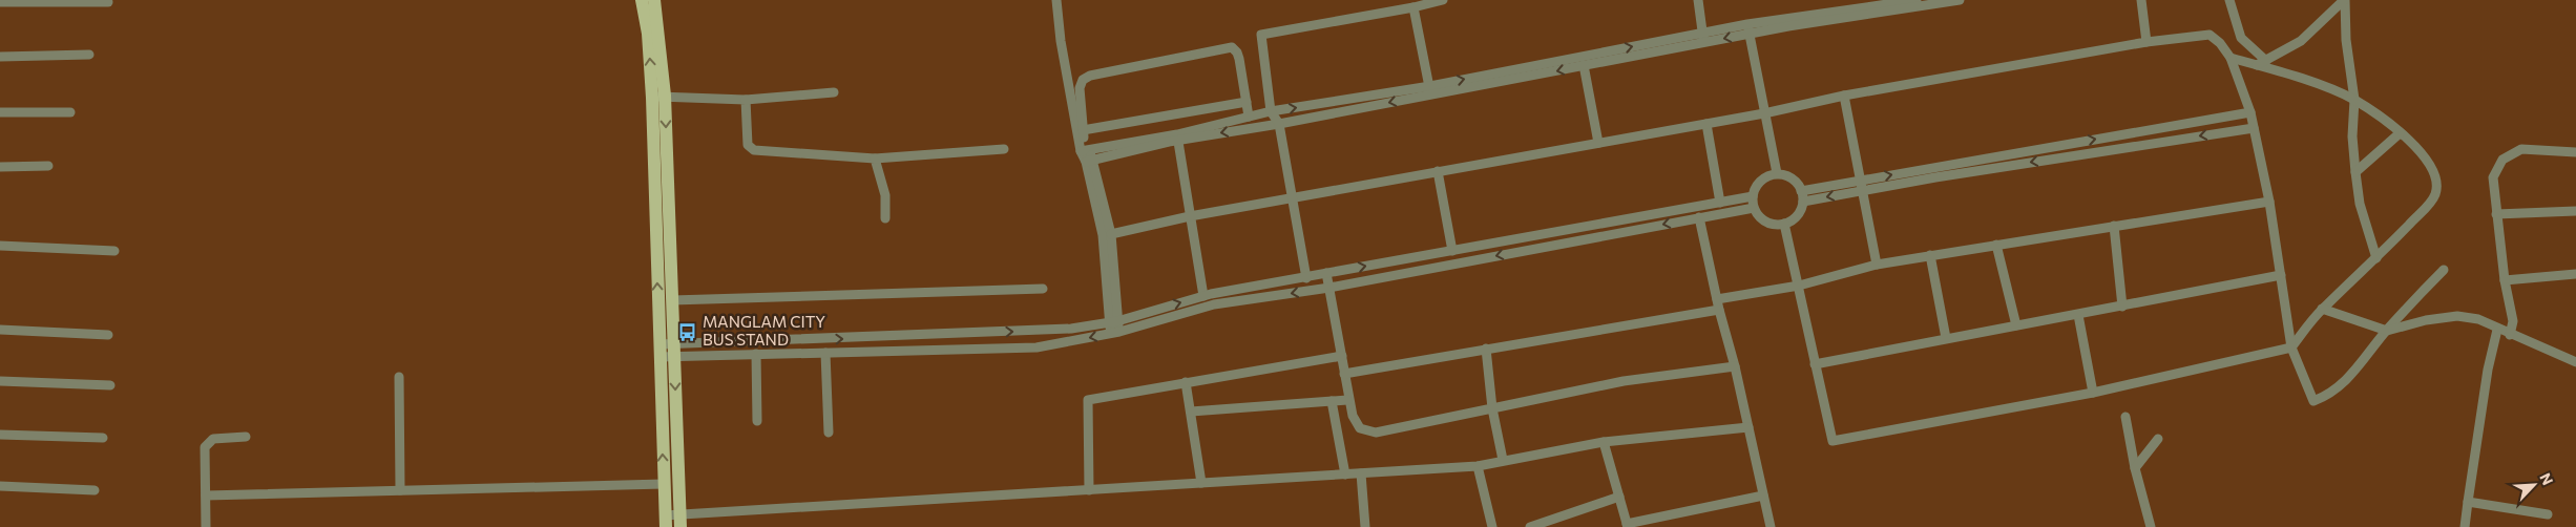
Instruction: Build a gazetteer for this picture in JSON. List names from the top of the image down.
{
  "places": {
    "bus stop": ["MANGLAM CITY BUS STAND"]
  },
  "north": "top right"
}
